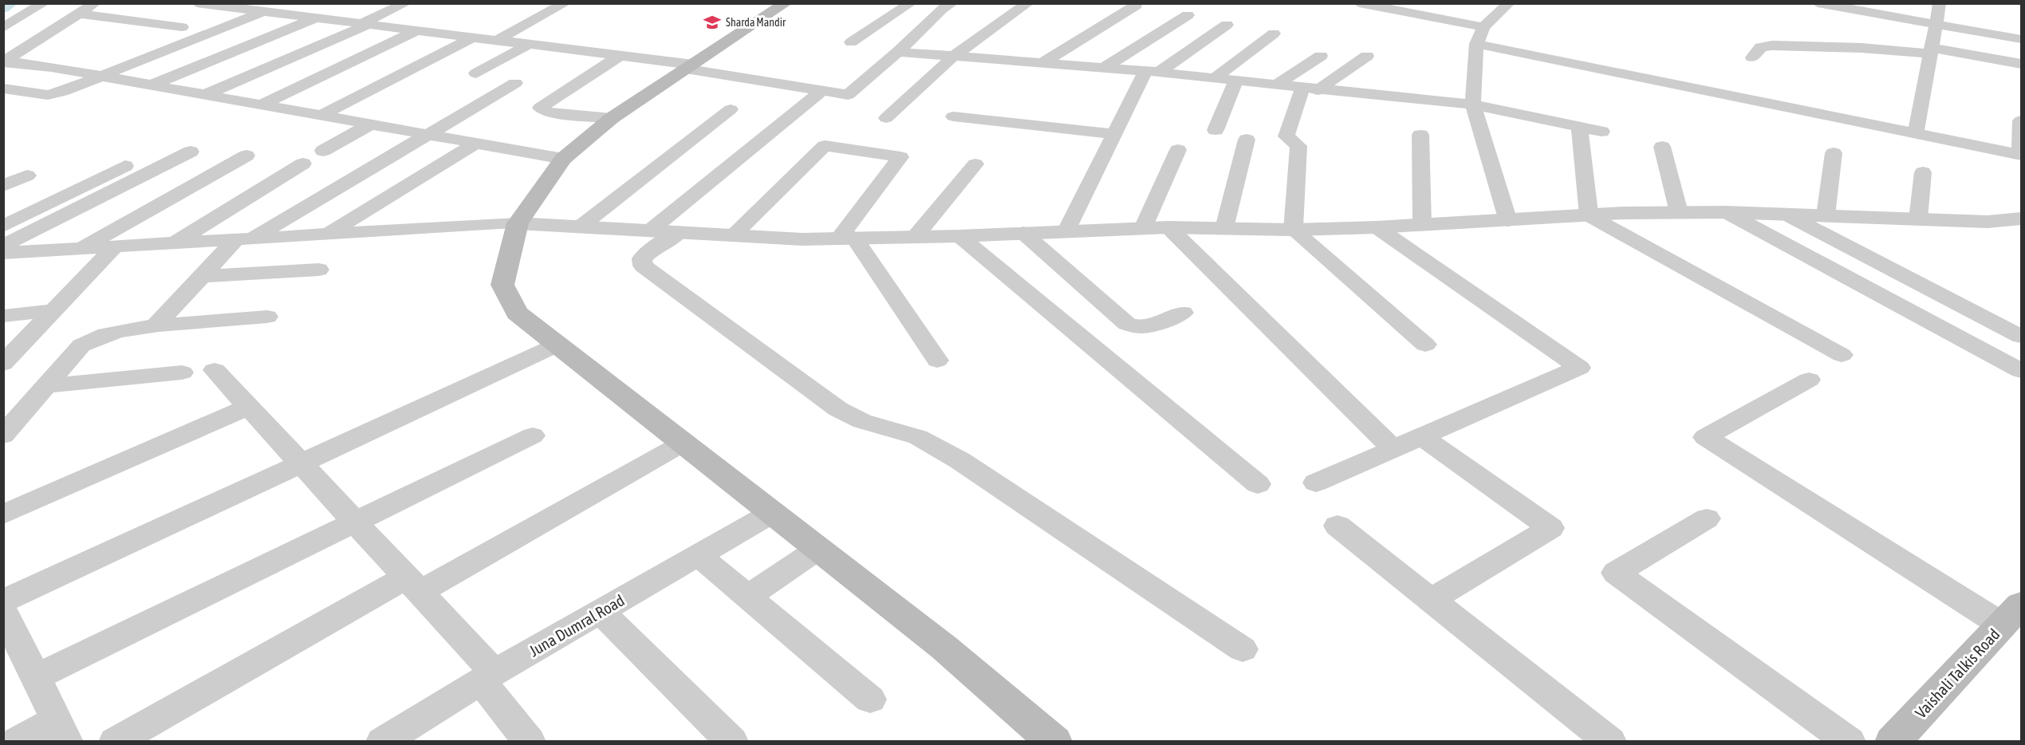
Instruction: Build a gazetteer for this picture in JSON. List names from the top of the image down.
{
  "streets": {
    "main road": ["Vaishali Talkis Road"],
    "street": ["Juna Dumral Road"]
  },
  "places": {
    "school or university": ["Sharda Mandir"]
  }
}
